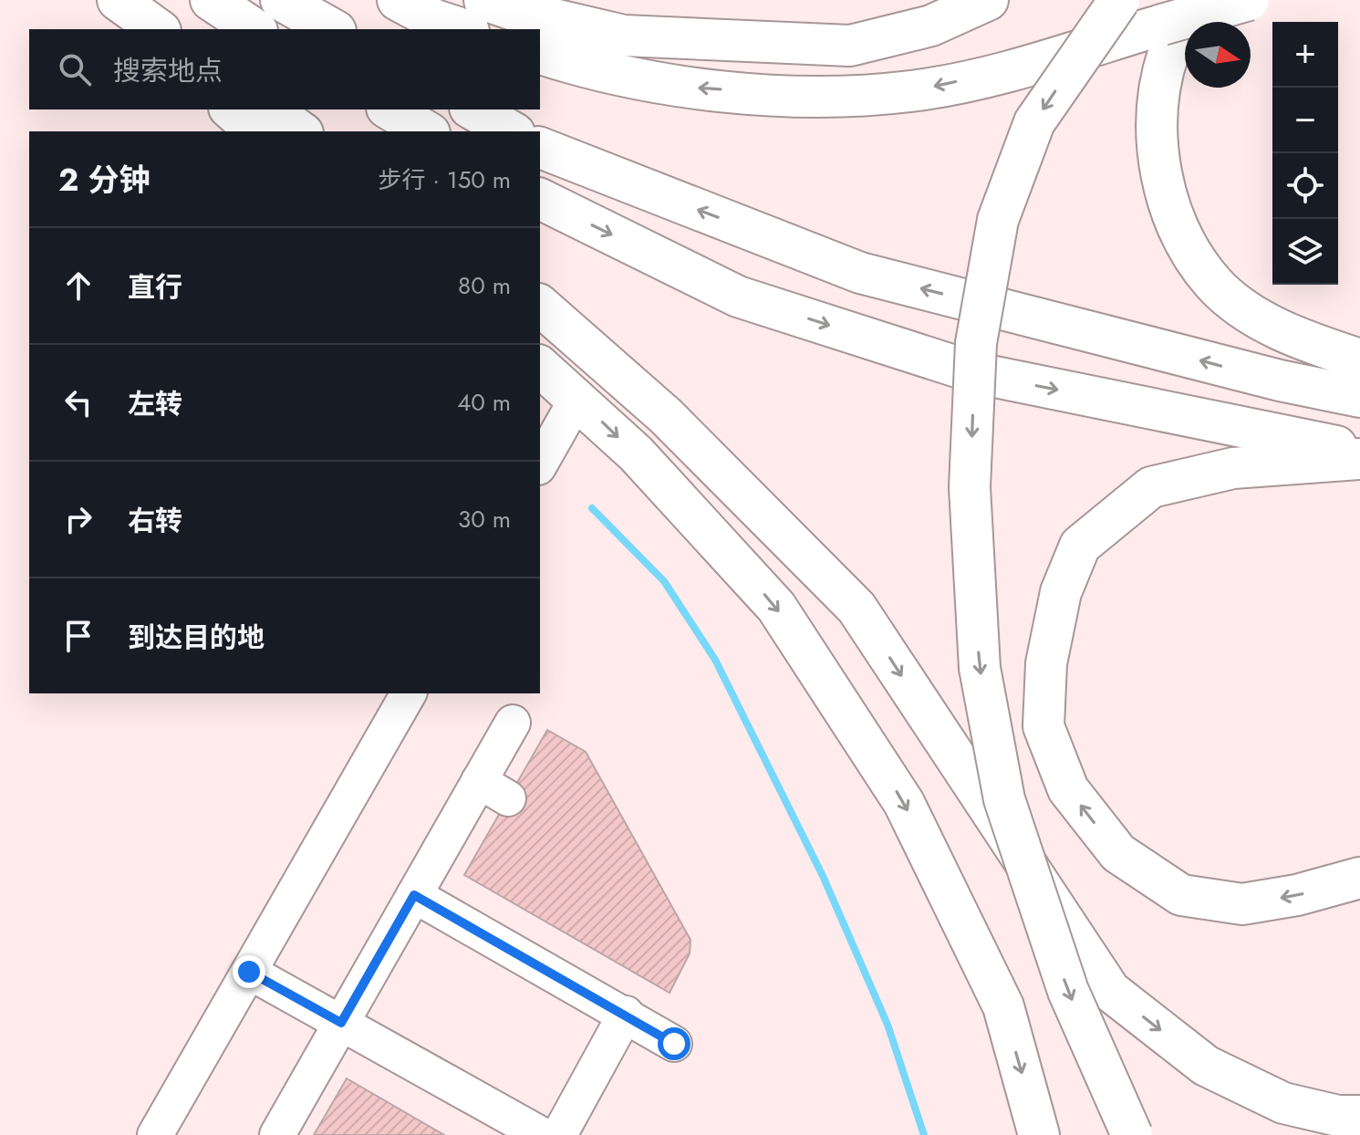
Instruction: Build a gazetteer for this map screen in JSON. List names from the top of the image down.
{
  "north": "right",
  "page": {
    "map_buttons": ["+", "−"],
    "search": "搜索地点",
    "heading": ["2 分钟", "步行 · 150 m"],
    "list": [
      ["直行", "80 m"],
      ["左转", "40 m"],
      ["右转", "30 m"],
      "到达目的地"
    ]
  }
}
